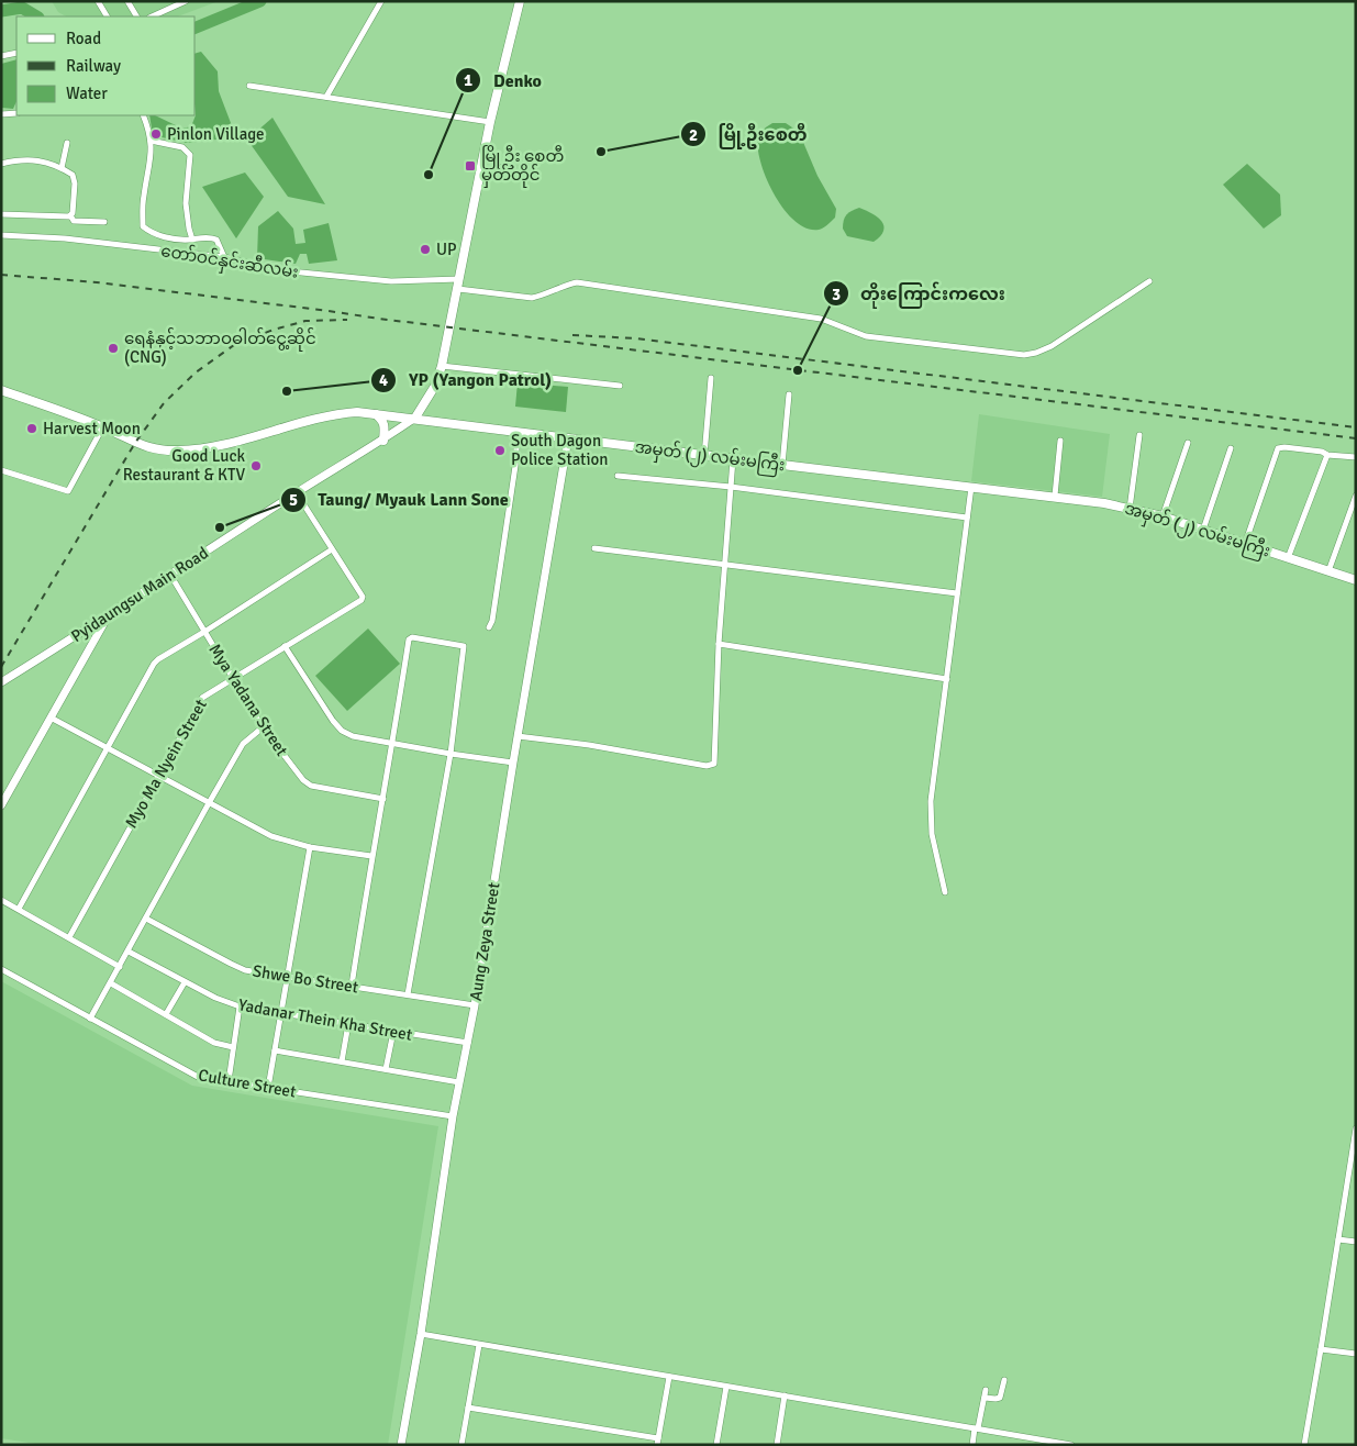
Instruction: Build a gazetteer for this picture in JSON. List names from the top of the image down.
{
  "streets": {
    "main road": ["အမှတ် (၂) လမ်းမကြီး"],
    "street": [
      "တော်ဝင်နှင်းဆီလမ်း",
      "Pyidaungsu Main Road",
      "Mya Yadana Street",
      "Myo Ma Nyein Street",
      "Aung Zeya Street",
      "Shwe Bo Street",
      "Yadanar Thein Kha Street",
      "Culture Street"
    ]
  },
  "crossings": [
    ["အမှတ် (၂) လမ်းမကြီး", "Pyidaungsu Main Road"],
    ["အမှတ် (၂) လမ်းမကြီး", "Aung Zeya Street"],
    ["Pyidaungsu Main Road", "Mya Yadana Street"],
    ["Mya Yadana Street", "Myo Ma Nyein Street"],
    ["Aung Zeya Street", "Shwe Bo Street"],
    ["Aung Zeya Street", "Yadanar Thein Kha Street"],
    ["Aung Zeya Street", "Culture Street"]
  ],
  "places": {
    "other": [
      "Pinlon Village",
      "မြို့ဦးစေတီ",
      "Denko",
      "UP",
      "ရေနံနှင့်သဘာဝဓါတ်ငွေ့ဆိုင် (CNG)",
      "တိုးကြောင်းကလေး",
      "YP (Yangon Patrol)",
      "Harvest Moon",
      "South Dagon Police Station",
      "Good Luck Restaurant & KTV",
      "Taung/ Myauk Lann Sone"
    ],
    "transit": ["မြို့ဦး စေတီ မှတ်တိုင်"]
  },
  "legend": ["Road", "Railway", "Water"]
}
